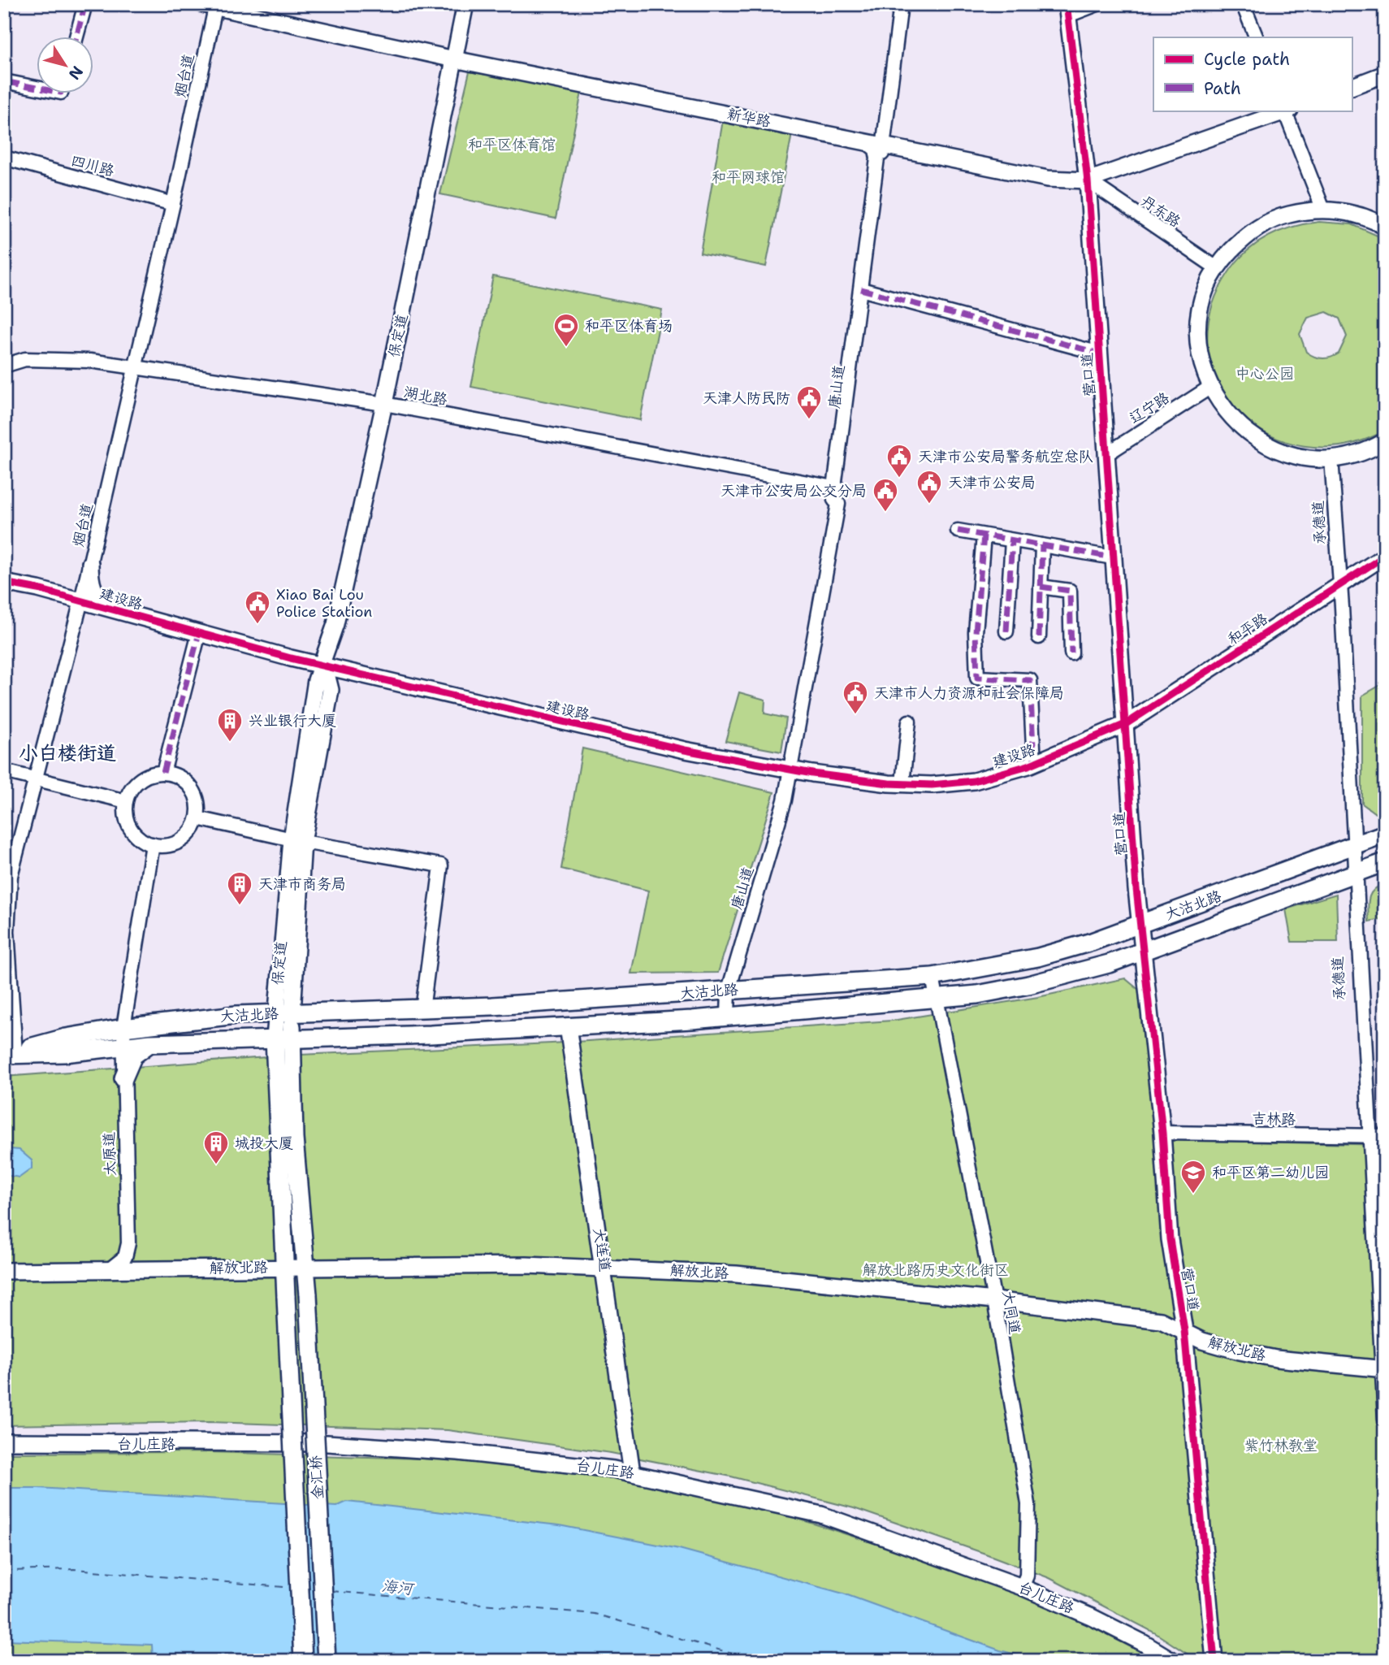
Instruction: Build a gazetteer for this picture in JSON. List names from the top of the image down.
{
  "streets": {
    "main road": ["保定道", "大沽北路", "金汇桥"],
    "street": [
      "烟台道",
      "新华路",
      "四川路",
      "丹东路",
      "营口道",
      "唐山道",
      "湖北路",
      "辽宁路",
      "承德道",
      "建设路",
      "和平路",
      "吉林路",
      "太原道",
      "大连道",
      "解放北路",
      "大同道",
      "台儿庄路"
    ]
  },
  "crossings": [
    ["烟台道", "新华路"],
    ["烟台道", "四川路"],
    ["烟台道", "湖北路"],
    ["烟台道", "建设路"],
    ["烟台道", "大沽北路"],
    ["新华路", "丹东路"],
    ["新华路", "保定道"],
    ["新华路", "营口道"],
    ["新华路", "唐山道"],
    ["丹东路", "营口道"],
    ["保定道", "湖北路"],
    ["保定道", "建设路"],
    ["保定道", "大沽北路"],
    ["营口道", "辽宁路"],
    ["营口道", "建设路"],
    ["营口道", "和平路"],
    ["营口道", "大沽北路"],
    ["营口道", "吉林路"],
    ["营口道", "解放北路"],
    ["唐山道", "湖北路"],
    ["唐山道", "建设路"],
    ["唐山道", "大沽北路"],
    ["承德道", "和平路"],
    ["承德道", "大沽北路"],
    ["承德道", "吉林路"],
    ["承德道", "解放北路"],
    ["建设路", "和平路"],
    ["大沽北路", "太原道"],
    ["大沽北路", "大连道"],
    ["大沽北路", "大同道"],
    ["太原道", "解放北路"],
    ["大连道", "解放北路"],
    ["大连道", "台儿庄路"],
    ["解放北路", "大同道"],
    ["解放北路", "金汇桥"],
    ["大同道", "台儿庄路"]
  ],
  "districts": ["小白楼街道"],
  "water": ["海河"],
  "parks": [
    "和平区体育馆",
    "和平网球馆",
    "中心公园",
    "解放北路历史文化街区",
    "紫竹林教堂"
  ],
  "places": {
    "sports": ["和平区体育场"],
    "public building": [
      "天津人防民防",
      "天津市公安局警务航空总队",
      "天津市公安局",
      "天津市公安局公交分局",
      "Xiao Bai Lou Police Station",
      "天津市人力资源和社会保障局"
    ],
    "building": ["兴业银行大厦", "天津市商务局", "城投大厦"],
    "school or university": ["和平区第二幼儿园"]
  },
  "legend": ["Cycle path", "Path"],
  "north": "bottom right"
}
